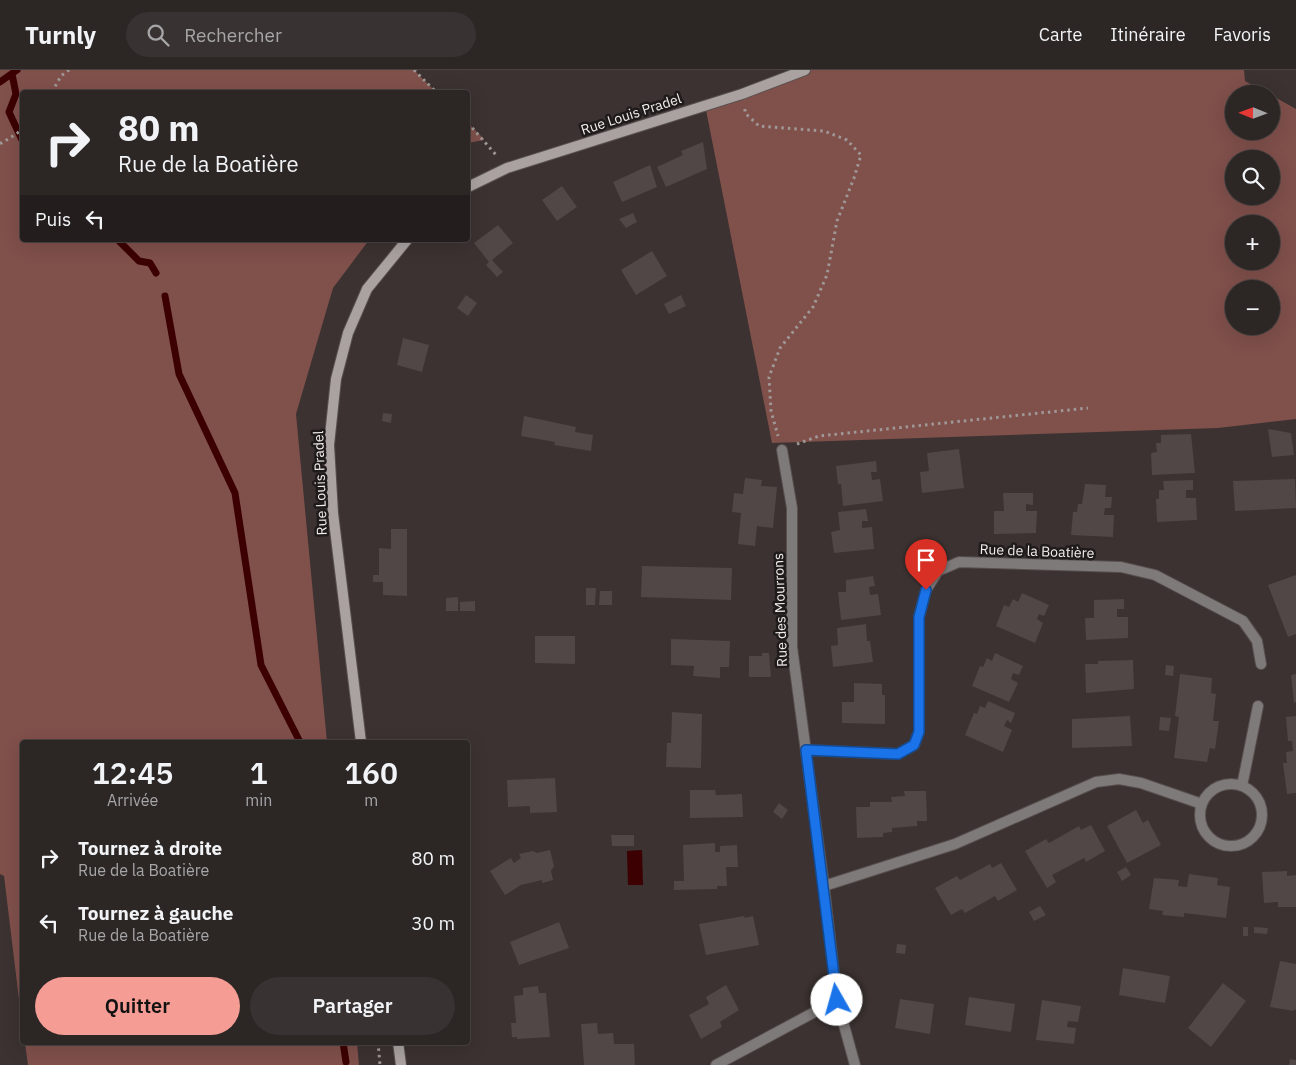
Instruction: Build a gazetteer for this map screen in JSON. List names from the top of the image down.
{
  "streets": {
    "main road": ["Rue Louis Pradel"],
    "street": ["Rue de la Boatière", "Rue des Mourrons"]
  },
  "crossings": [
    ["Rue de la Boatière", "Rue des Mourrons"]
  ],
  "north": "left",
  "page": {
    "header": "Turnly",
    "search": "Rechercher",
    "nav": ["Carte", "Itinéraire", "Favoris"],
    "map_buttons": ["+", "−"],
    "turn": ["80 m", "Rue de la Boatière"],
    "then": "Puis",
    "eta": [
      "12:45",
      "Arrivée",
      "1",
      "min",
      "160",
      "m"
    ],
    "list": [
      {
        "name": "Tournez à droite",
        "note": "Rue de la Boatière",
        "value": "80 m"
      },
      {
        "name": "Tournez à gauche",
        "note": "Rue de la Boatière",
        "value": "30 m"
      }
    ],
    "buttons": ["Quitter", "Partager"]
  }
}
